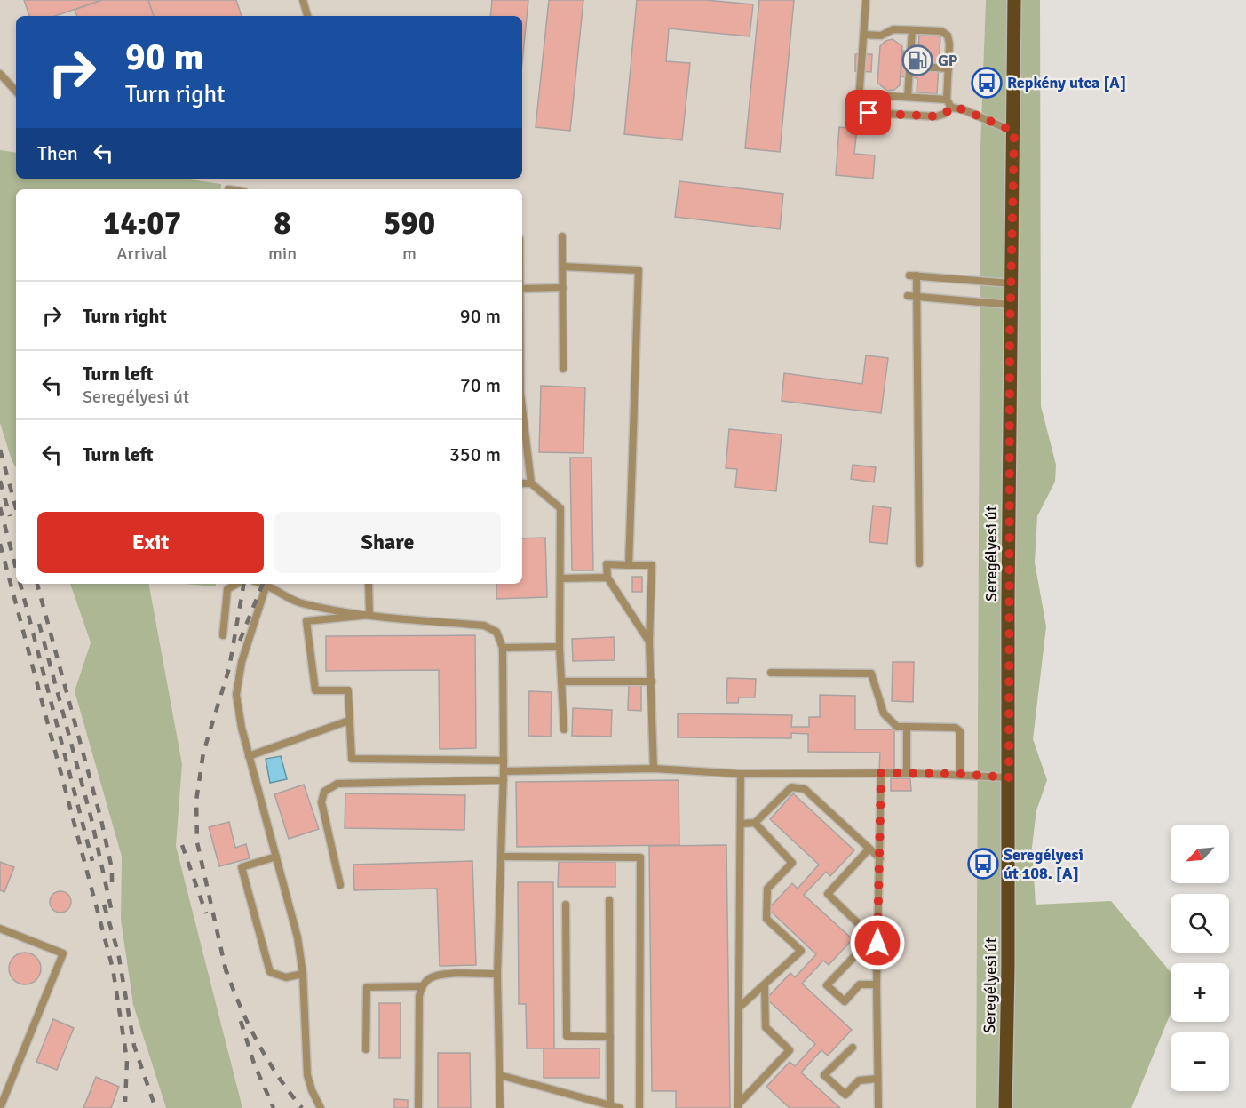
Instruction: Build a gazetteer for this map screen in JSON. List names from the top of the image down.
{
  "streets": {
    "main road": ["Seregélyesi út"]
  },
  "places": {
    "fuel station": ["GP"],
    "bus stop": ["Repkény utca [A]", "Seregélyesi út 108. [A]"]
  },
  "north": "bottom left",
  "page": {
    "turn": ["90 m", "Turn right"],
    "then": "Then",
    "eta": [
      "14:07",
      "Arrival",
      "8",
      "min",
      "590",
      "m"
    ],
    "list": [
      {
        "name": "Turn right",
        "value": "90 m"
      },
      {
        "name": "Turn left",
        "note": "Seregélyesi út",
        "value": "70 m"
      },
      {
        "name": "Turn left",
        "value": "350 m"
      }
    ],
    "buttons": ["Exit", "Share"],
    "map_buttons": ["+", "−"]
  }
}
